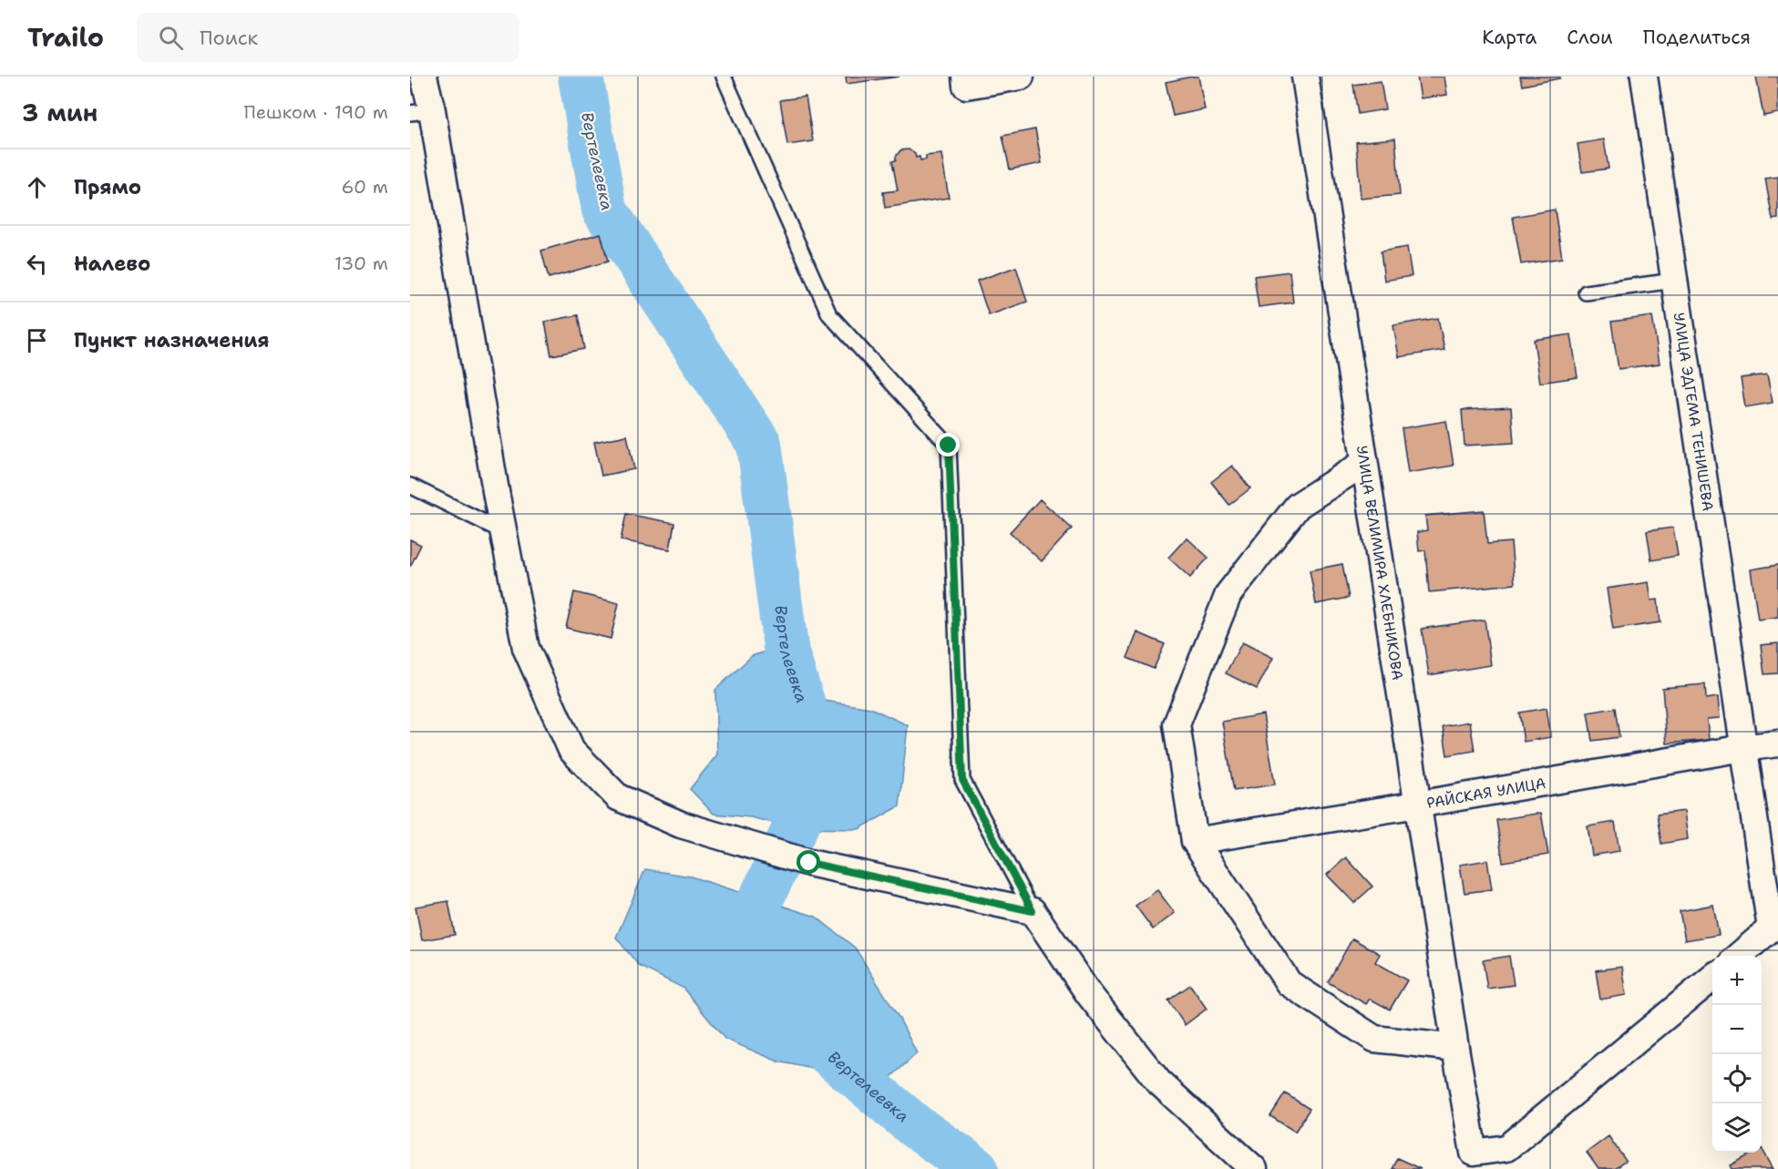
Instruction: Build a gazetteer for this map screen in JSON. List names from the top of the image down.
{
  "streets": {
    "street": ["УЛИЦА ЭДГЕМА ТЕНИШЕВА", "УЛИЦА ВЕЛИМИРА ХЛЕБНИКОВА", "РАЙСКАЯ УЛИЦА"]
  },
  "crossings": [
    ["УЛИЦА ЭДГЕМА ТЕНИШЕВА", "РАЙСКАЯ УЛИЦА"],
    ["УЛИЦА ВЕЛИМИРА ХЛЕБНИКОВА", "РАЙСКАЯ УЛИЦА"]
  ],
  "water": ["Вертелеевка"],
  "page": {
    "header": "Trailo",
    "search": "Поиск",
    "nav": ["Карта", "Слои", "Поделиться"],
    "heading": ["3 мин", "Пешком · 190 m"],
    "list": [
      ["Прямо", "60 m"],
      ["Налево", "130 m"],
      "Пункт назначения"
    ],
    "map_buttons": ["+", "−"]
  }
}
